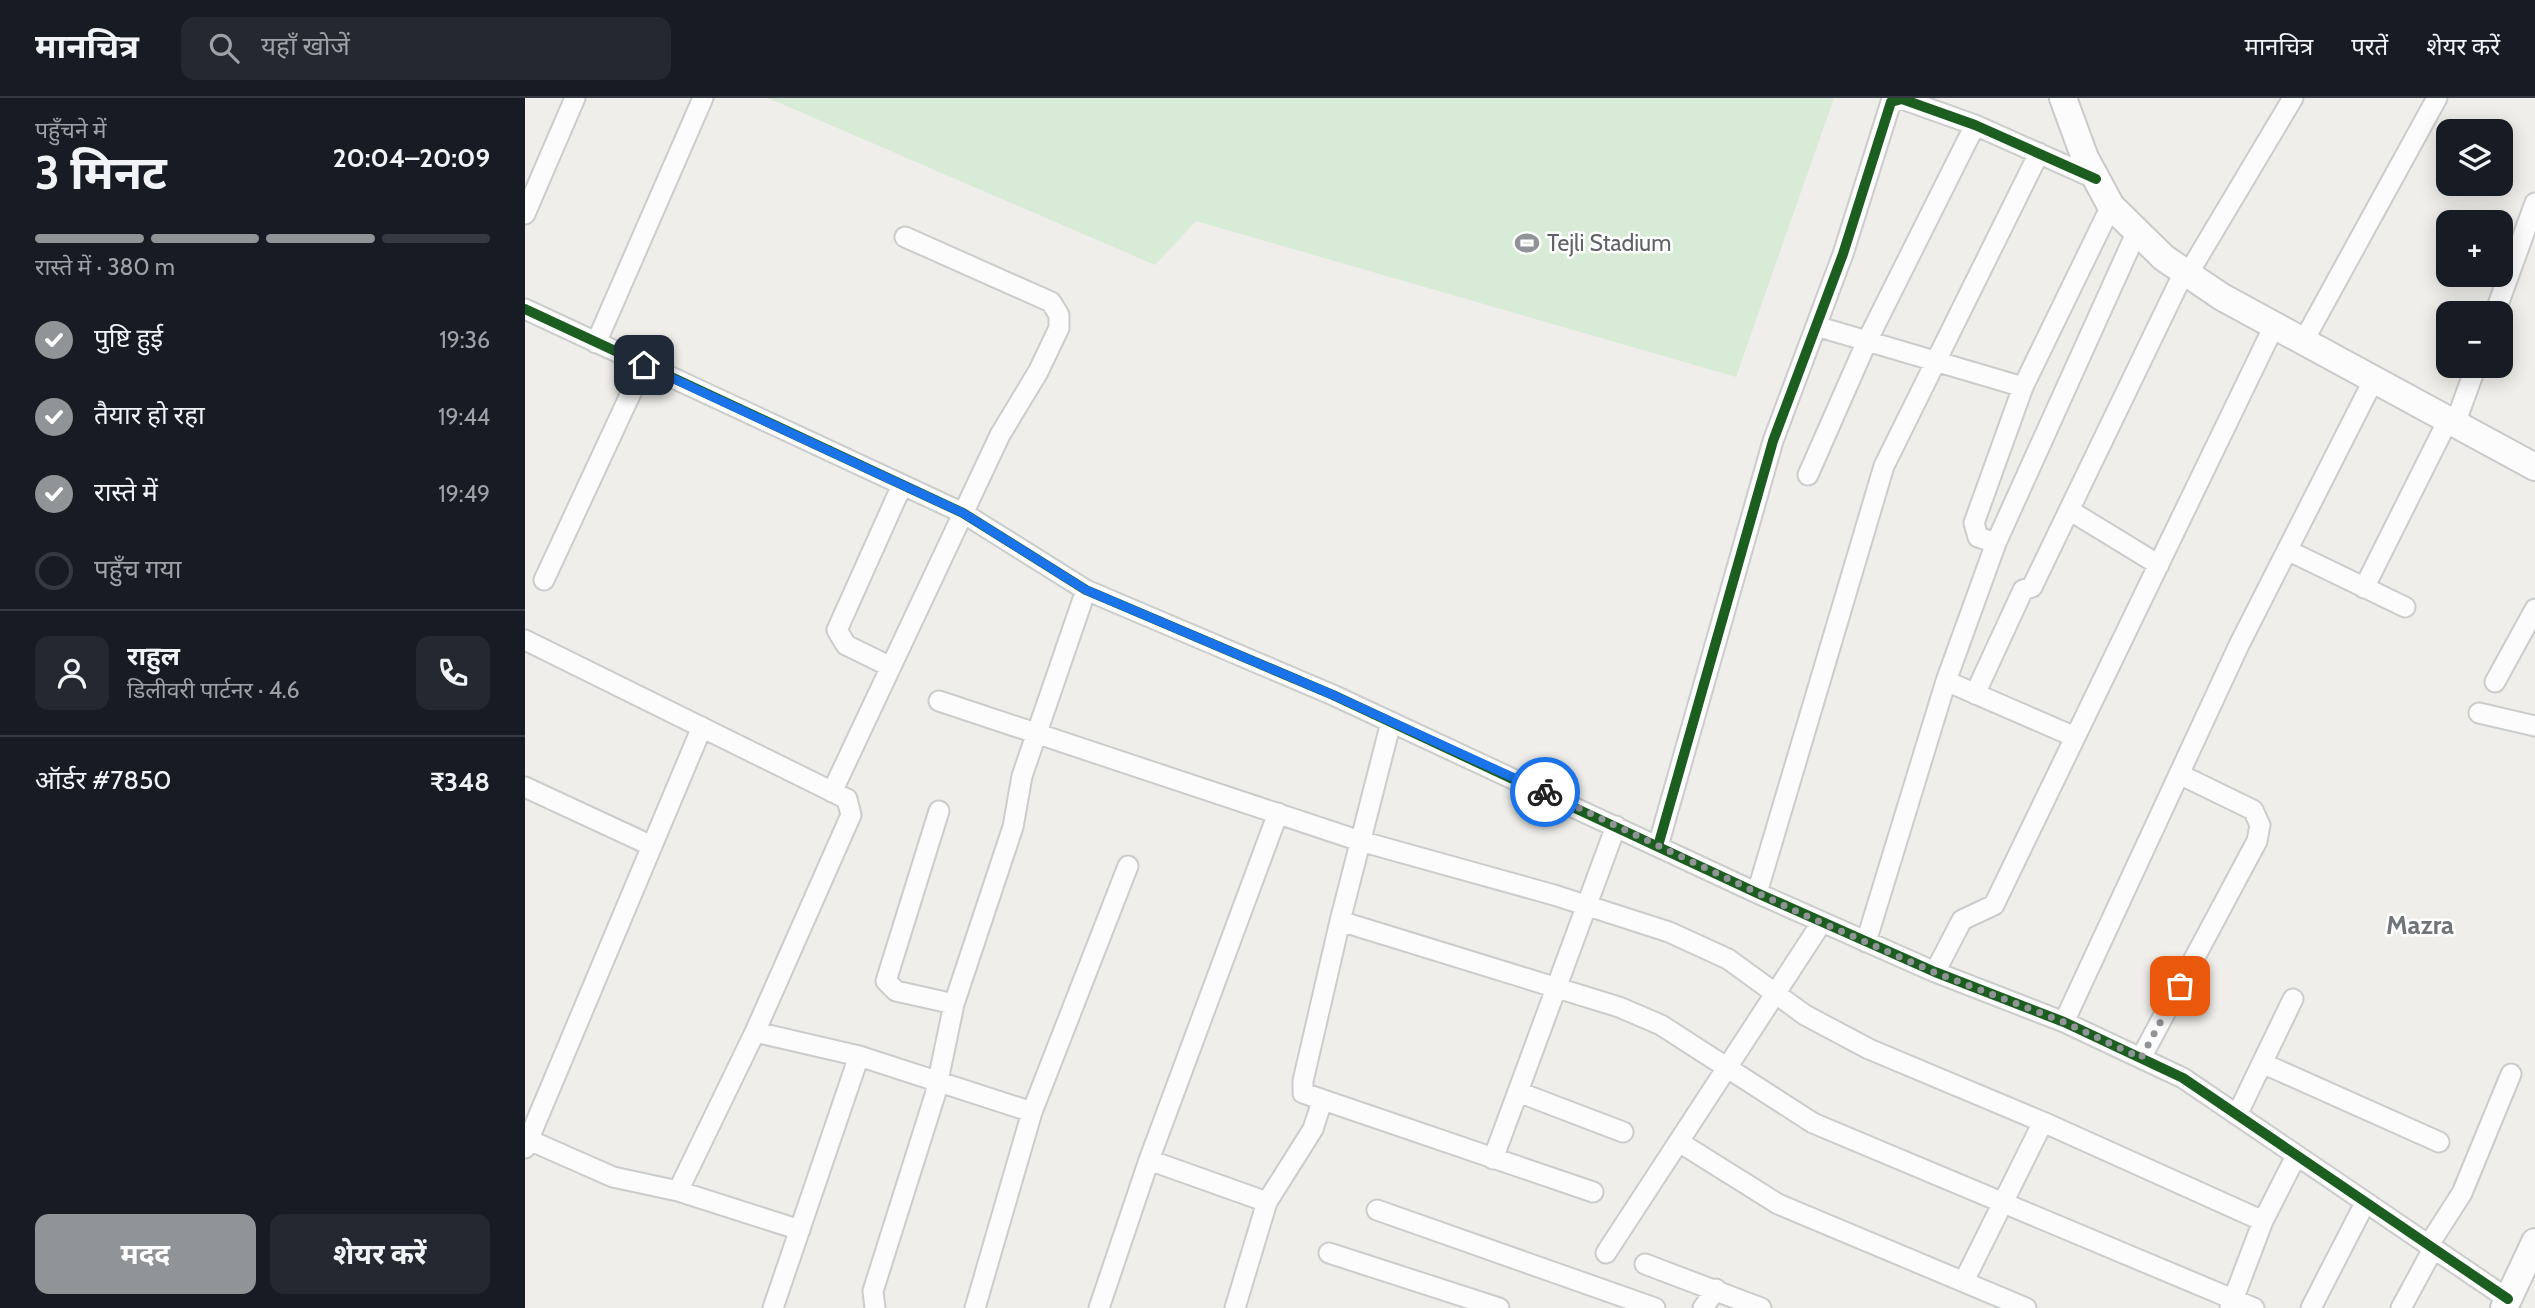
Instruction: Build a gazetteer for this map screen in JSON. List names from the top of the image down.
{
  "districts": ["Mazra"],
  "places": {
    "sports": ["Tejli Stadium"]
  },
  "page": {
    "header": "मानचित्र",
    "search": "यहाँ खोजें",
    "nav": ["मानचित्र", "परतें", "शेयर करें"],
    "heading": ["3 मिनट", "पहुँचने में", "20:04–20:09"],
    "panel": [
      "राहुल",
      "डिलीवरी पार्टनर · 4.6",
      "ऑर्डर #7850",
      "₹348"
    ],
    "map_buttons": ["+", "−"],
    "bar": "रास्ते में · 380 m",
    "list": [
      ["पुष्टि हुई", "19:36"],
      ["तैयार हो रहा", "19:44"],
      ["रास्ते में", "19:49"],
      "पहुँच गया"
    ],
    "buttons": ["मदद", "शेयर करें"]
  }
}
